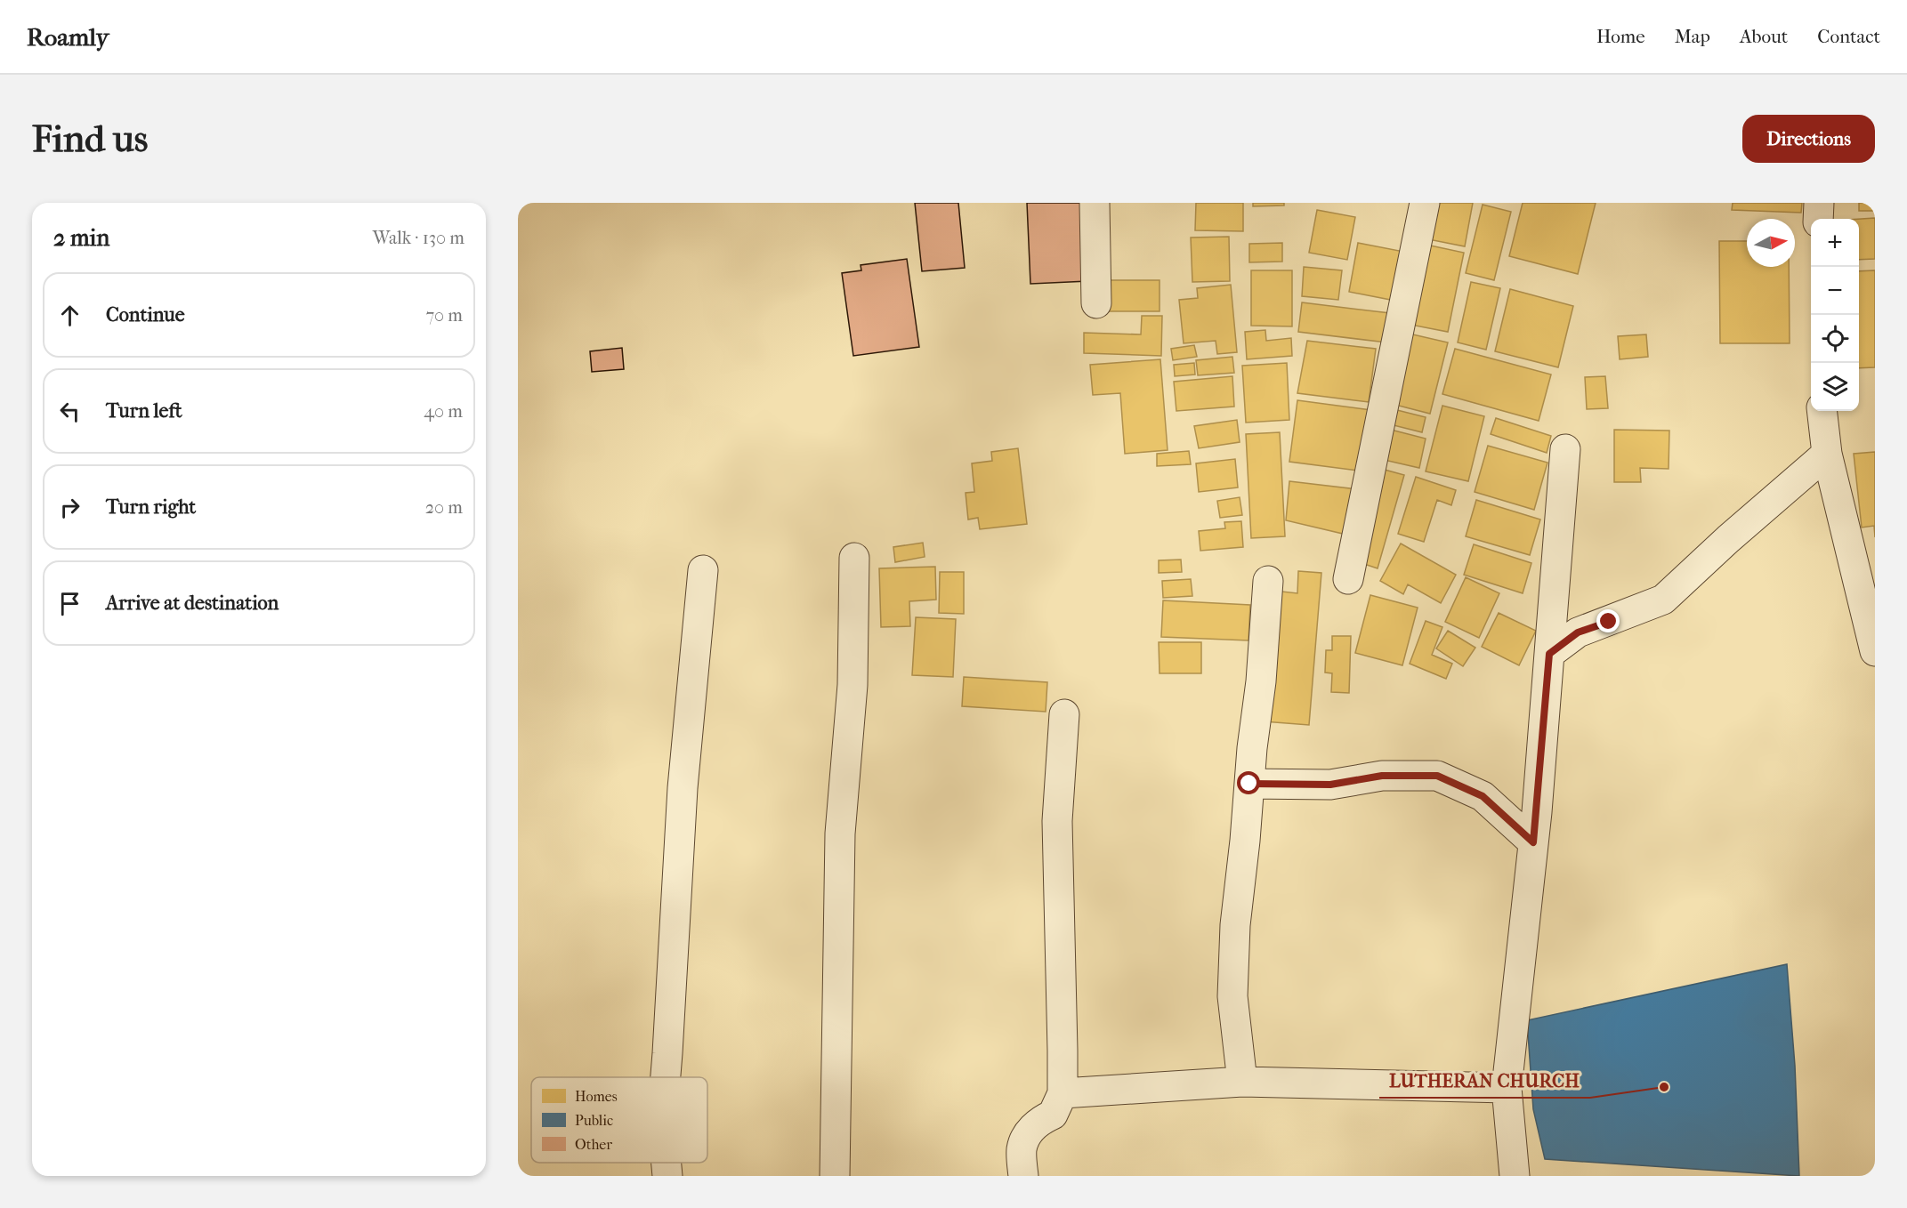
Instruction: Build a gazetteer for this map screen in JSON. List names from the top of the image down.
{
  "places": ["LUTHERAN CHURCH"],
  "legend": ["Homes", "Public", "Other"],
  "north": "right",
  "page": {
    "header": "Roamly",
    "nav": [
      "Home",
      "Map",
      "About",
      "Contact"
    ],
    "buttons": "Directions",
    "title": "Find us",
    "heading": ["2 min", "Walk · 130 m"],
    "map_buttons": ["+", "−"],
    "list": [
      ["Continue", "70 m"],
      ["Turn left", "40 m"],
      ["Turn right", "20 m"],
      "Arrive at destination"
    ]
  }
}
